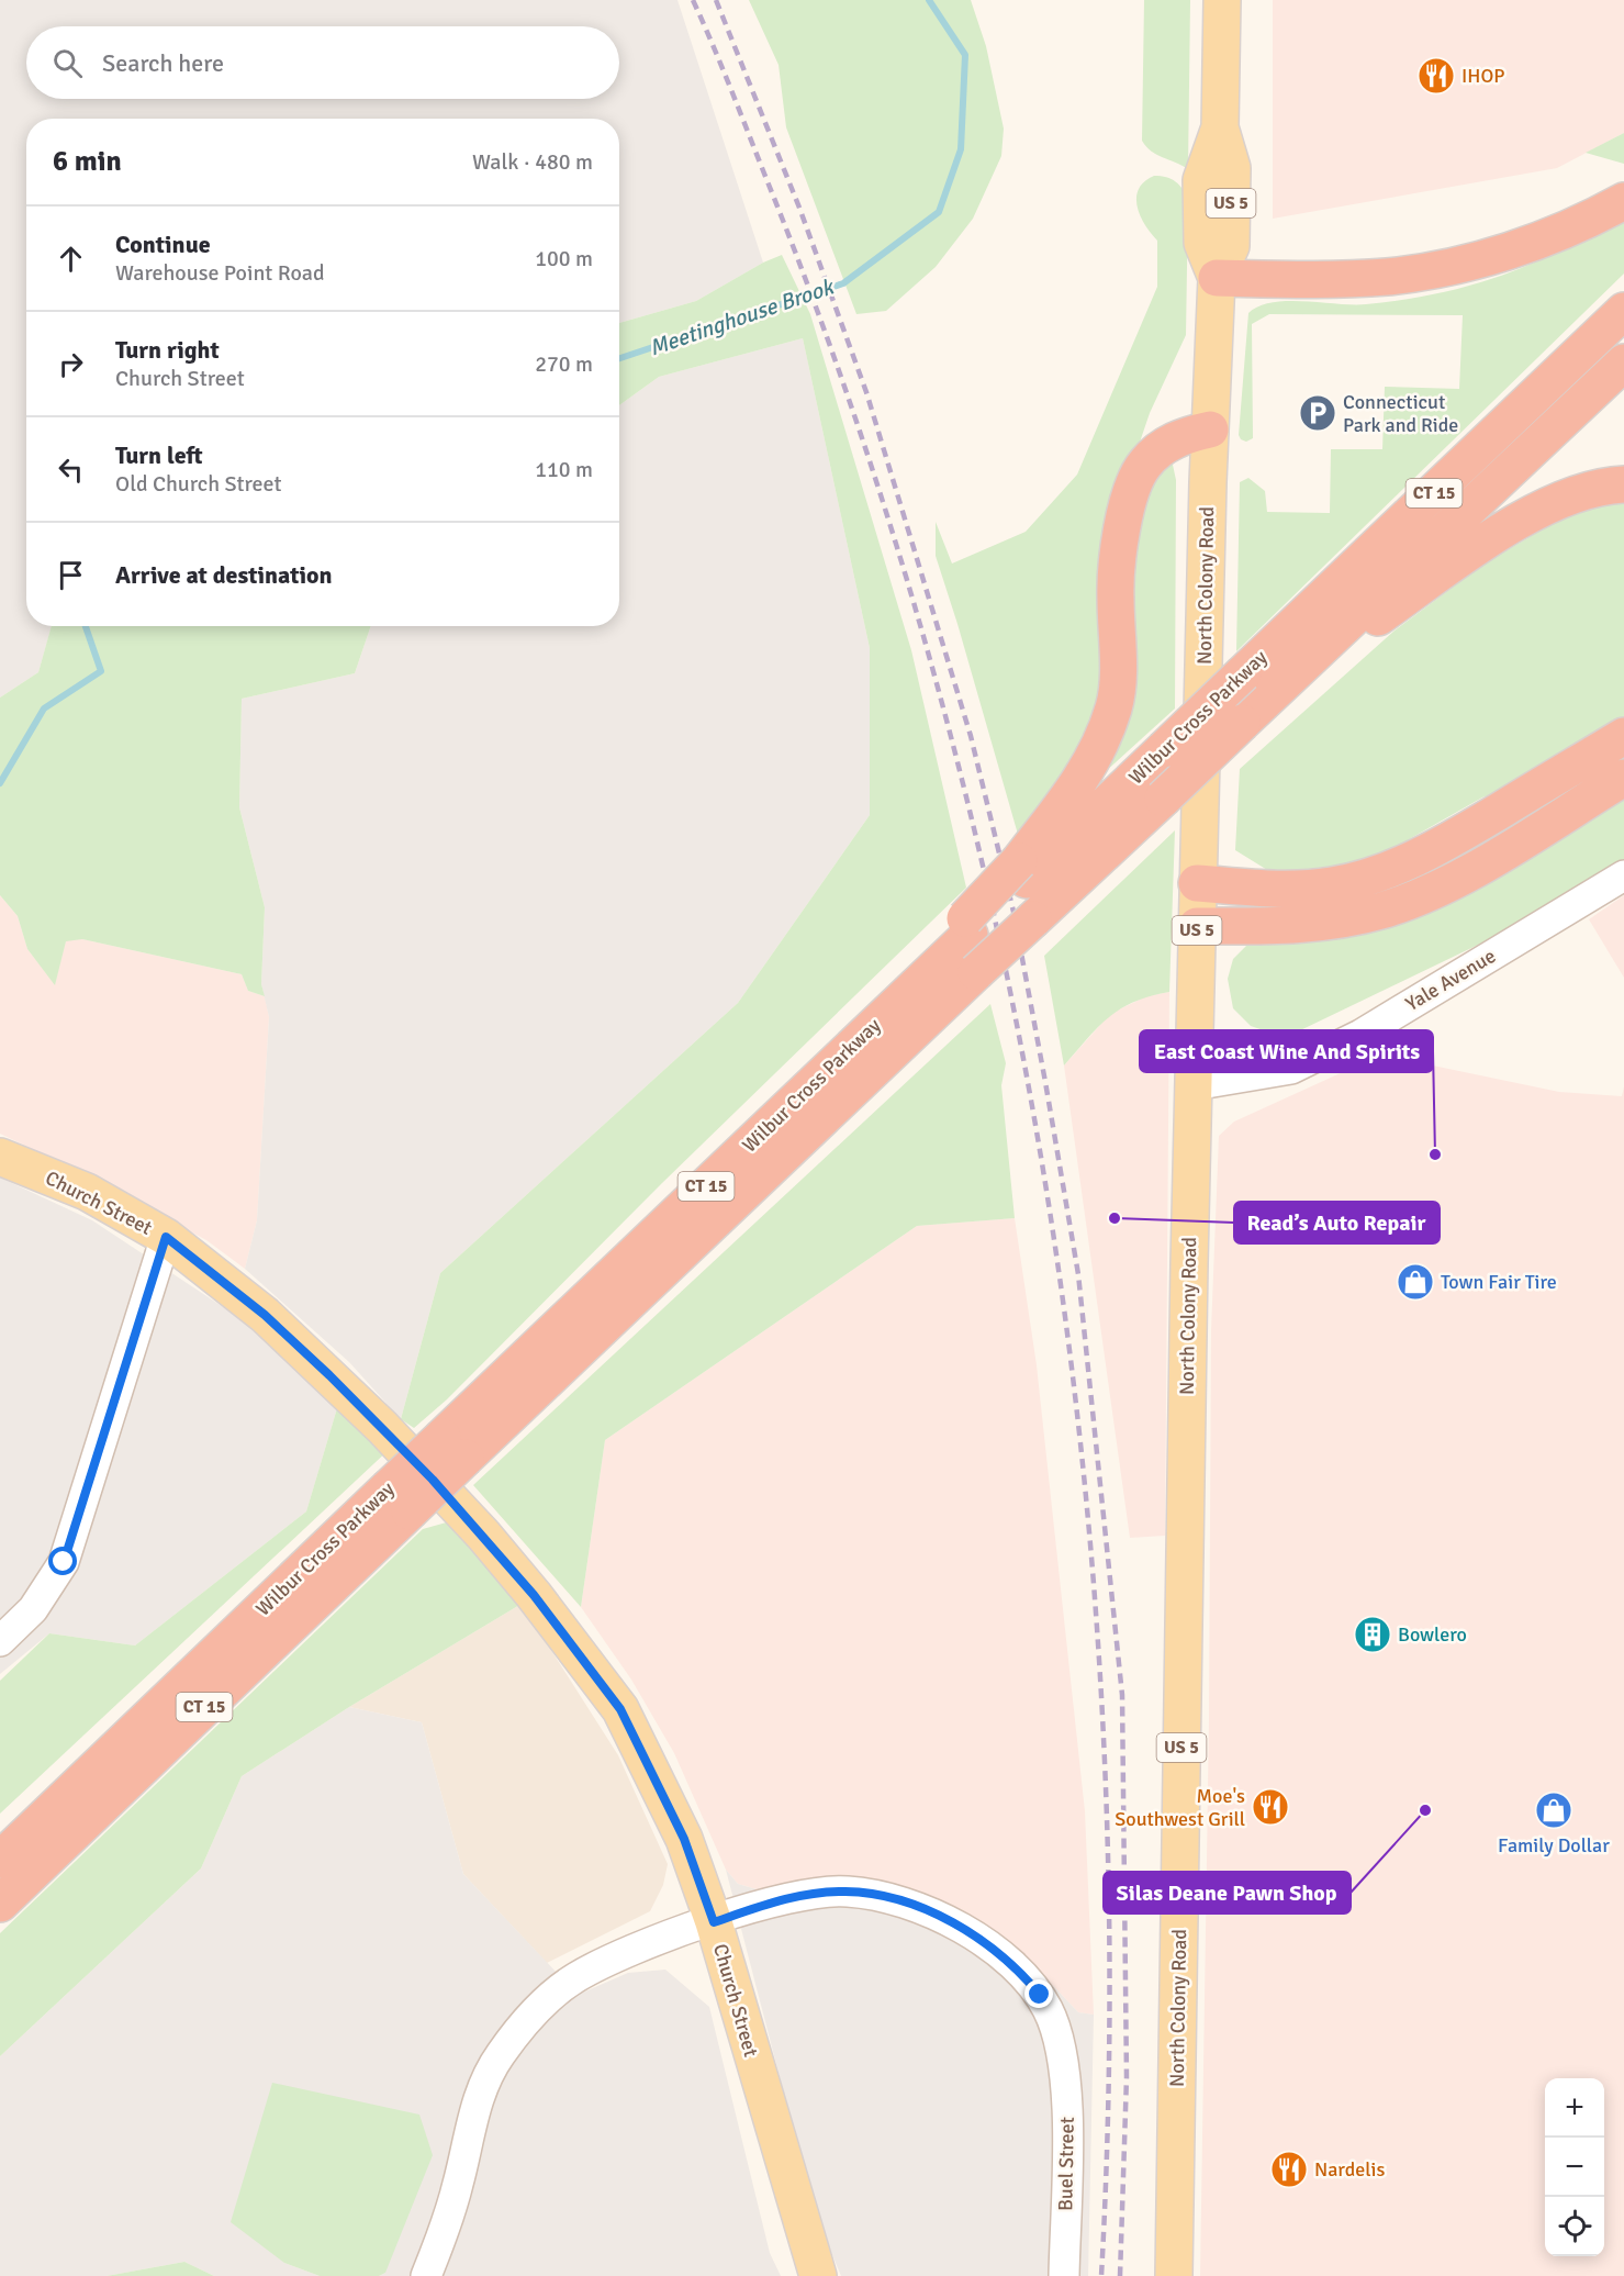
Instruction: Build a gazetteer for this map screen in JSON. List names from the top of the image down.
{
  "streets": {
    "highway": ["CT 15", "Wilbur Cross Parkway"],
    "main road": ["US 5", "North Colony Road", "Church Street"],
    "street": ["Yale Avenue", "Buel Street"]
  },
  "crossings": [
    ["North Colony Road", "Yale Avenue"],
    ["Church Street", "Buel Street"]
  ],
  "water": ["Meetinghouse Brook"],
  "places": {
    "restaurant": ["IHOP", "Moe's Southwest Grill", "Nardelis"],
    "parking": ["Connecticut Park and Ride"],
    "other": ["East Coast Wine And Spirits", "Read’s Auto Repair", "Silas Deane Pawn Shop"],
    "shop": ["Town Fair Tire", "Family Dollar"],
    "building": ["Bowlero"]
  },
  "page": {
    "search": "Search here",
    "heading": ["6 min", "Walk · 480 m"],
    "list": [
      ["Continue", "Warehouse Point Road", "100 m"],
      ["Turn right", "Church Street", "270 m"],
      ["Turn left", "Old Church Street", "110 m"],
      "Arrive at destination"
    ],
    "map_buttons": ["+", "−"]
  }
}
